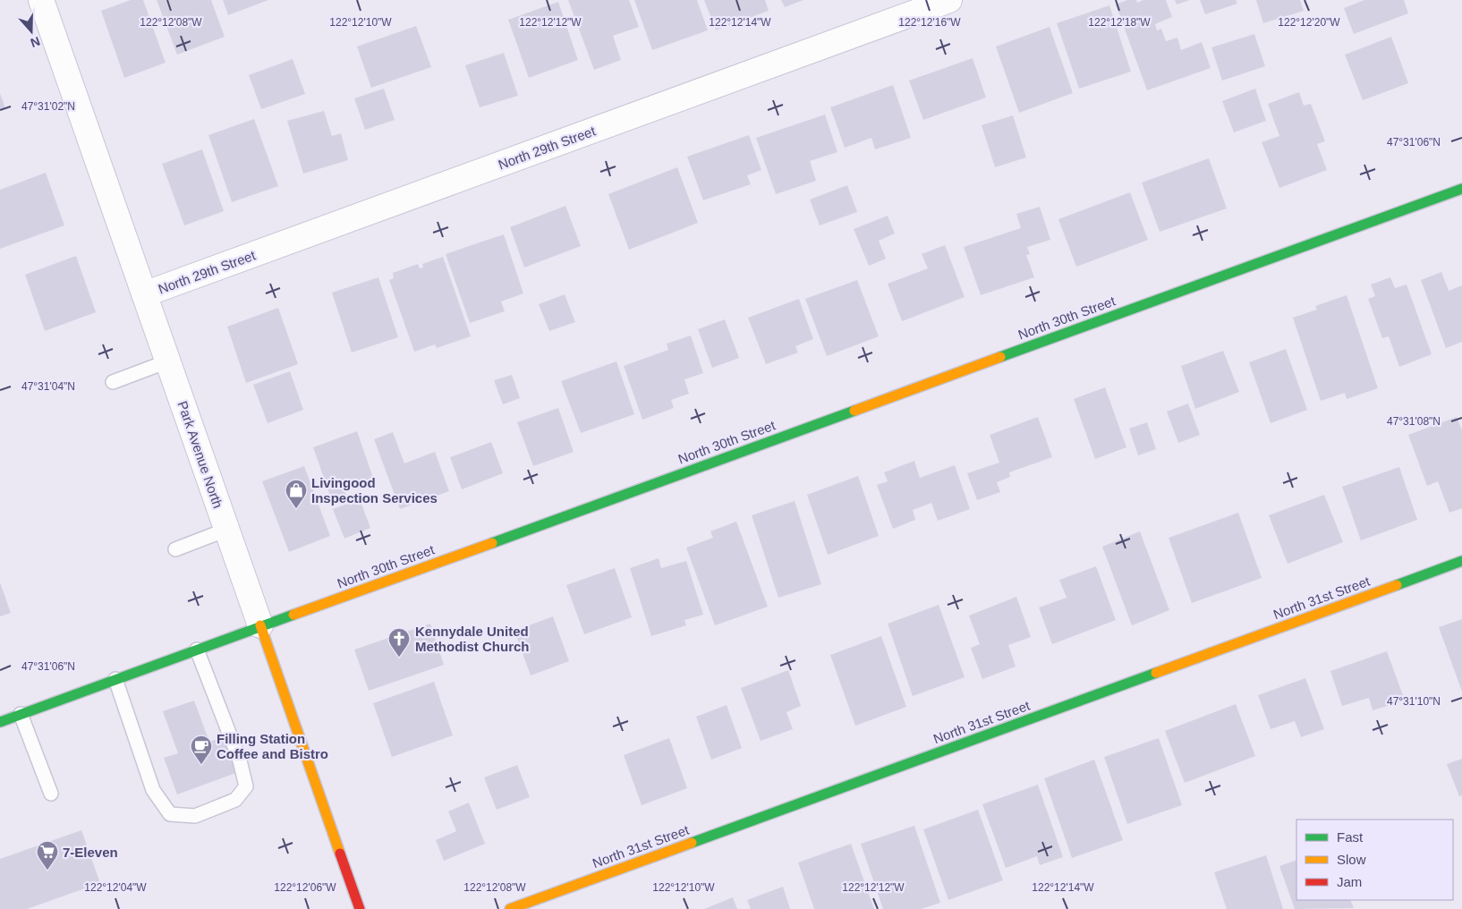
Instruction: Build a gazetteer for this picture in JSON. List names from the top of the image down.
{
  "streets": {
    "street": [
      "North 29th Street",
      "North 30th Street",
      "Park Avenue North",
      "North 31st Street"
    ]
  },
  "crossings": [
    ["North 29th Street", "Park Avenue North"],
    ["North 30th Street", "Park Avenue North"]
  ],
  "places": {
    "shop": ["Livingood Inspection Services"],
    "church": ["Kennydale United Methodist Church"],
    "cafe": ["Filling Station Coffee and Bistro"],
    "supermarket": ["7-Eleven"]
  },
  "legend": ["Fast", "Slow", "Jam"],
  "north": "bottom",
  "coordinates": [
    "122°12'08\"W",
    "122°12'10\"W",
    "122°12'12\"W",
    "122°12'14\"W",
    "122°12'16\"W",
    "122°12'18\"W",
    "122°12'20\"W",
    "47°31'02\"N",
    "47°31'06\"N",
    "47°31'04\"N",
    "47°31'08\"N",
    "47°31'10\"N",
    "122°12'04\"W",
    "122°12'06\"W"
  ]
}
